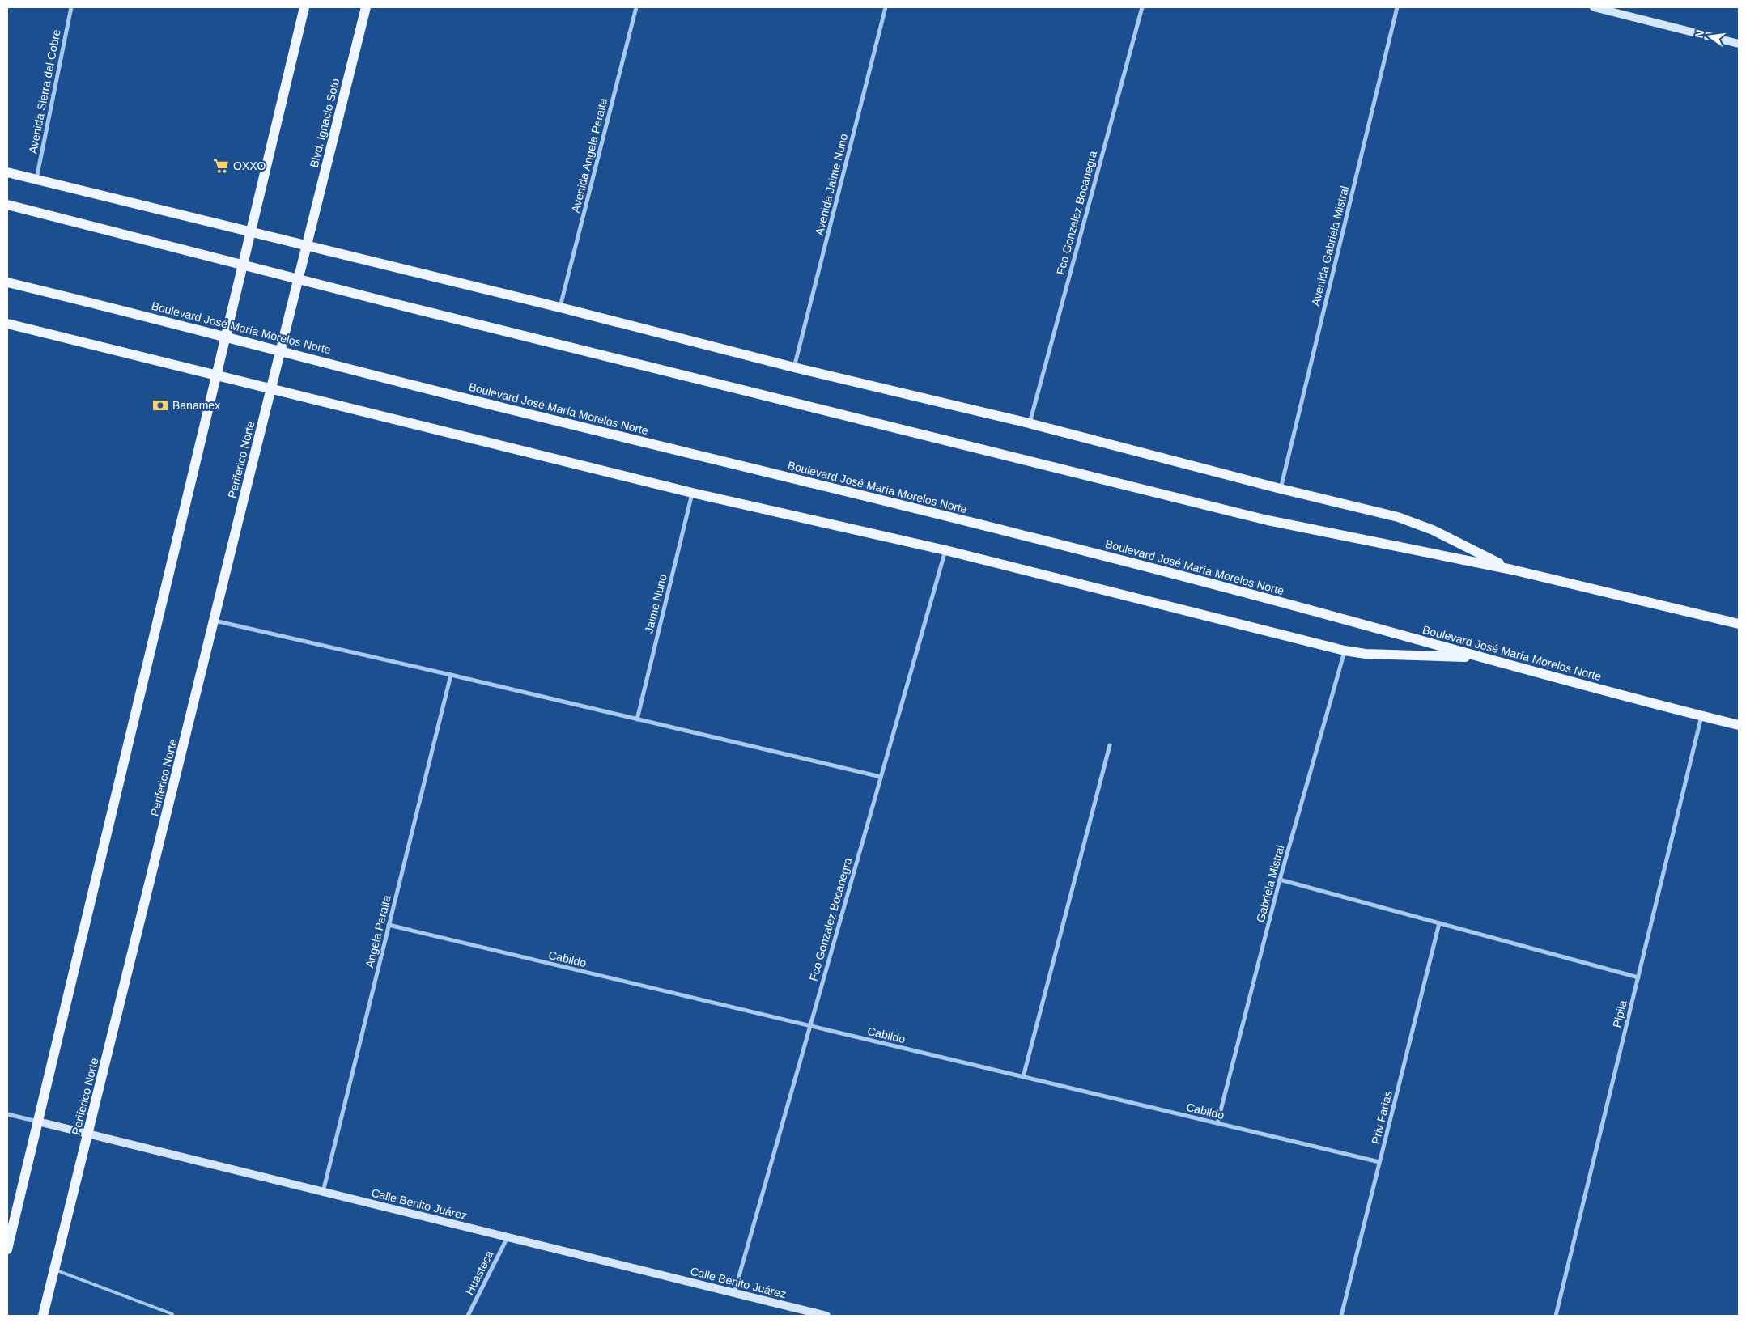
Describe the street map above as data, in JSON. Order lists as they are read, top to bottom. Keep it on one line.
{"streets":{"main road":["Blvd. Ignacio Soto","Boulevard José María Morelos Norte","Periferico Norte"],"street":["Avenida Sierra del Cobre","Avenida Angela Peralta","Avenida Jaime Nuno","Fco Gonzalez Bocanegra","Avenida Gabriela Mistral","Jaime Nuno","Gabriela Mistral","Angela Peralta","Cabildo","Pipila","Priv Farias","Calle Benito Juárez","Huasteca"]},"crossings":[["Blvd. Ignacio Soto","Periferico Norte"],["Fco Gonzalez Bocanegra","Cabildo"],["Fco Gonzalez Bocanegra","Calle Benito Juárez"],["Boulevard José María Morelos Norte","Pipila"],["Periferico Norte","Calle Benito Juárez"],["Gabriela Mistral","Cabildo"],["Angela Peralta","Cabildo"],["Angela Peralta","Calle Benito Juárez"],["Cabildo","Priv Farias"],["Calle Benito Juárez","Huasteca"]],"places":{"supermarket":["OXXO"],"bank":["Banamex"]},"north":"left"}
